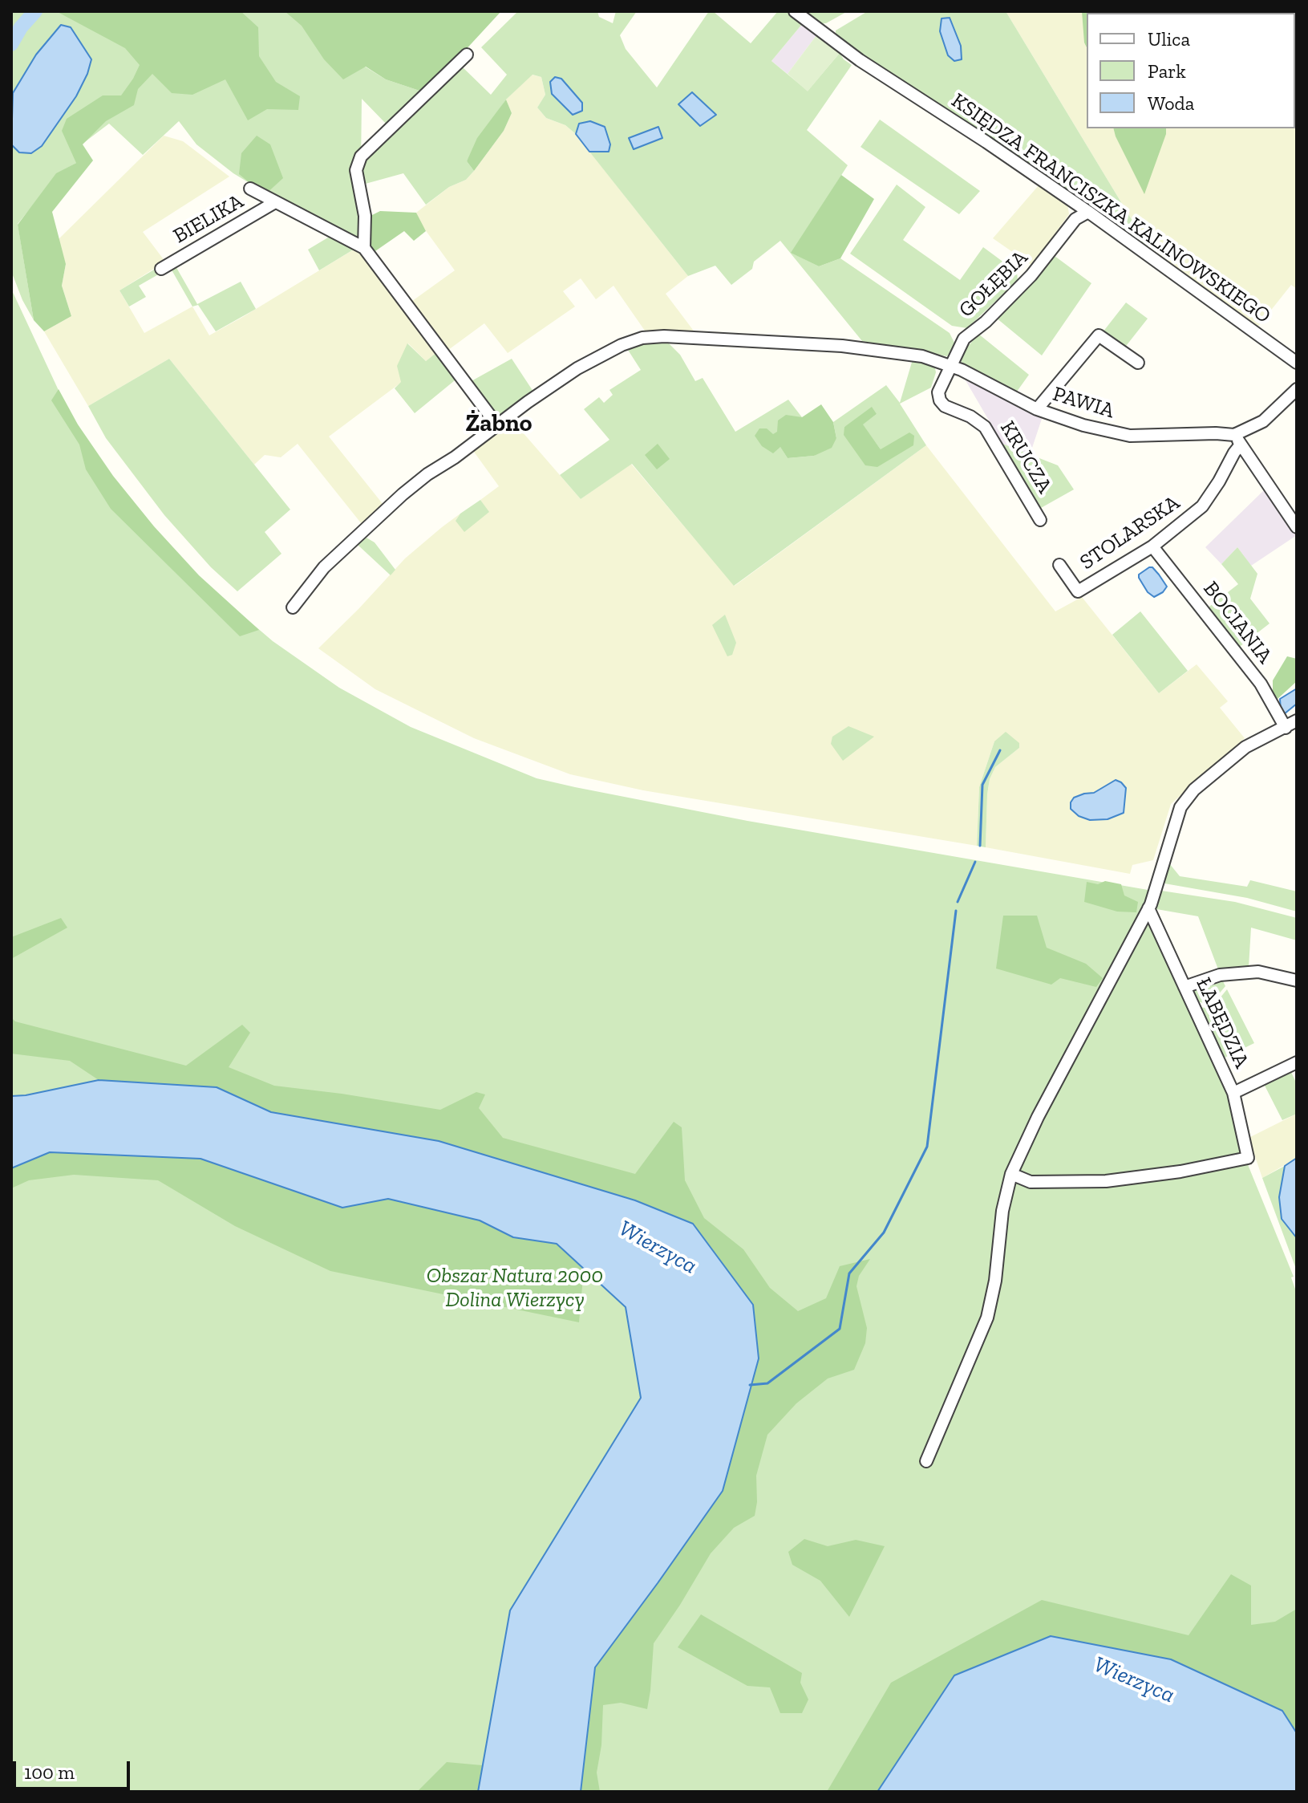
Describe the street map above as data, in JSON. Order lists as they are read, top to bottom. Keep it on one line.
{"streets":{"street":["KSIĘDZA FRANCISZKA KALINOWSKIEGO","BIELIKA","GOŁĘBIA","PAWIA","KRUCZA","STOLARSKA","BOCIANIA","ŁABĘDZIA"]},"crossings":[["KSIĘDZA FRANCISZKA KALINOWSKIEGO","GOŁĘBIA"],["GOŁĘBIA","PAWIA"],["GOŁĘBIA","KRUCZA"],["PAWIA","KRUCZA"],["PAWIA","STOLARSKA"],["STOLARSKA","BOCIANIA"]],"districts":["Żabno"],"water":["Wierzyca"],"parks":["Obszar Natura 2000 Dolina Wierzycy"],"legend":["Ulica","Park","Woda"],"scale_bar":"100 m"}
